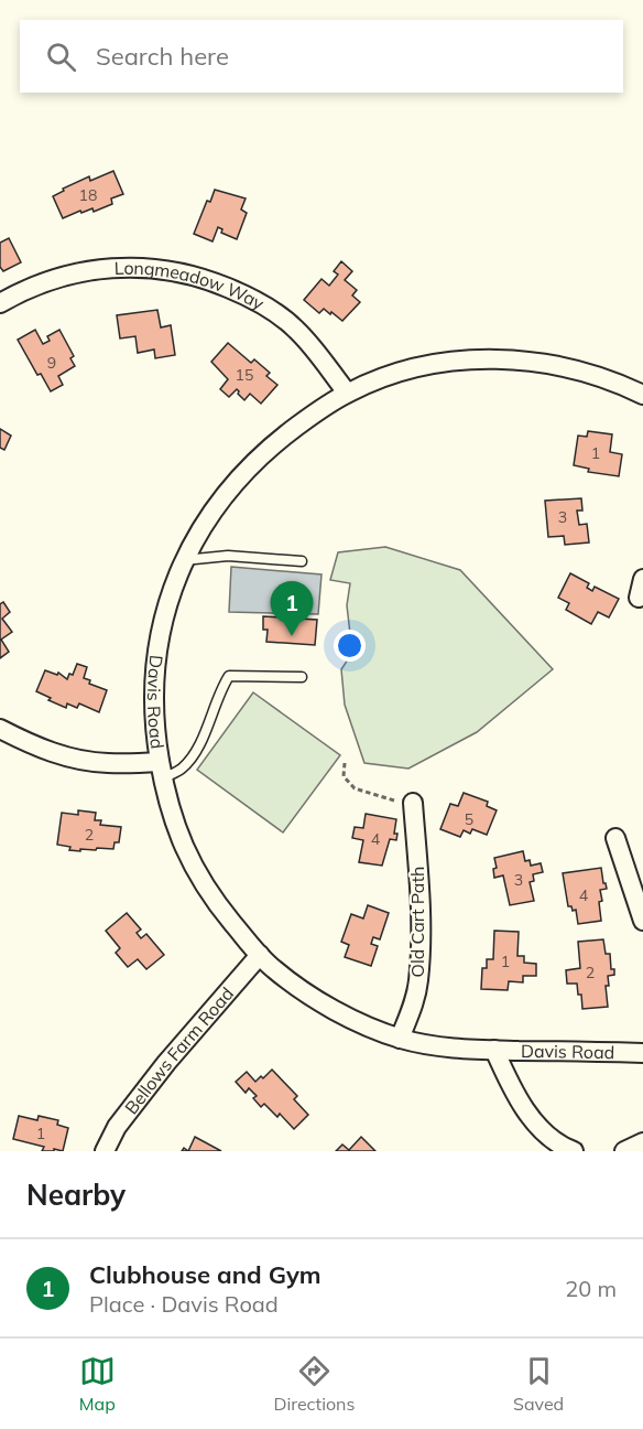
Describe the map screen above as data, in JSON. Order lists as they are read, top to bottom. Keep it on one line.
{"streets":{"street":["Longmeadow Way","Davis Road","Old Cart Path","Bellows Farm Road"]},"crossings":[["Longmeadow Way","Davis Road"],["Davis Road","Old Cart Path"],["Davis Road","Bellows Farm Road"]],"house_numbers":["18","9","15","1","3","5","2","4","3","4","1","2","1"],"page":{"search":"Search here","pins":"1","heading":"Nearby","list":[{"mark":"1","name":"Clubhouse and Gym","note":"Place · Davis Road","value":"20 m"}],"nav":["Map","Directions","Saved"]}}
